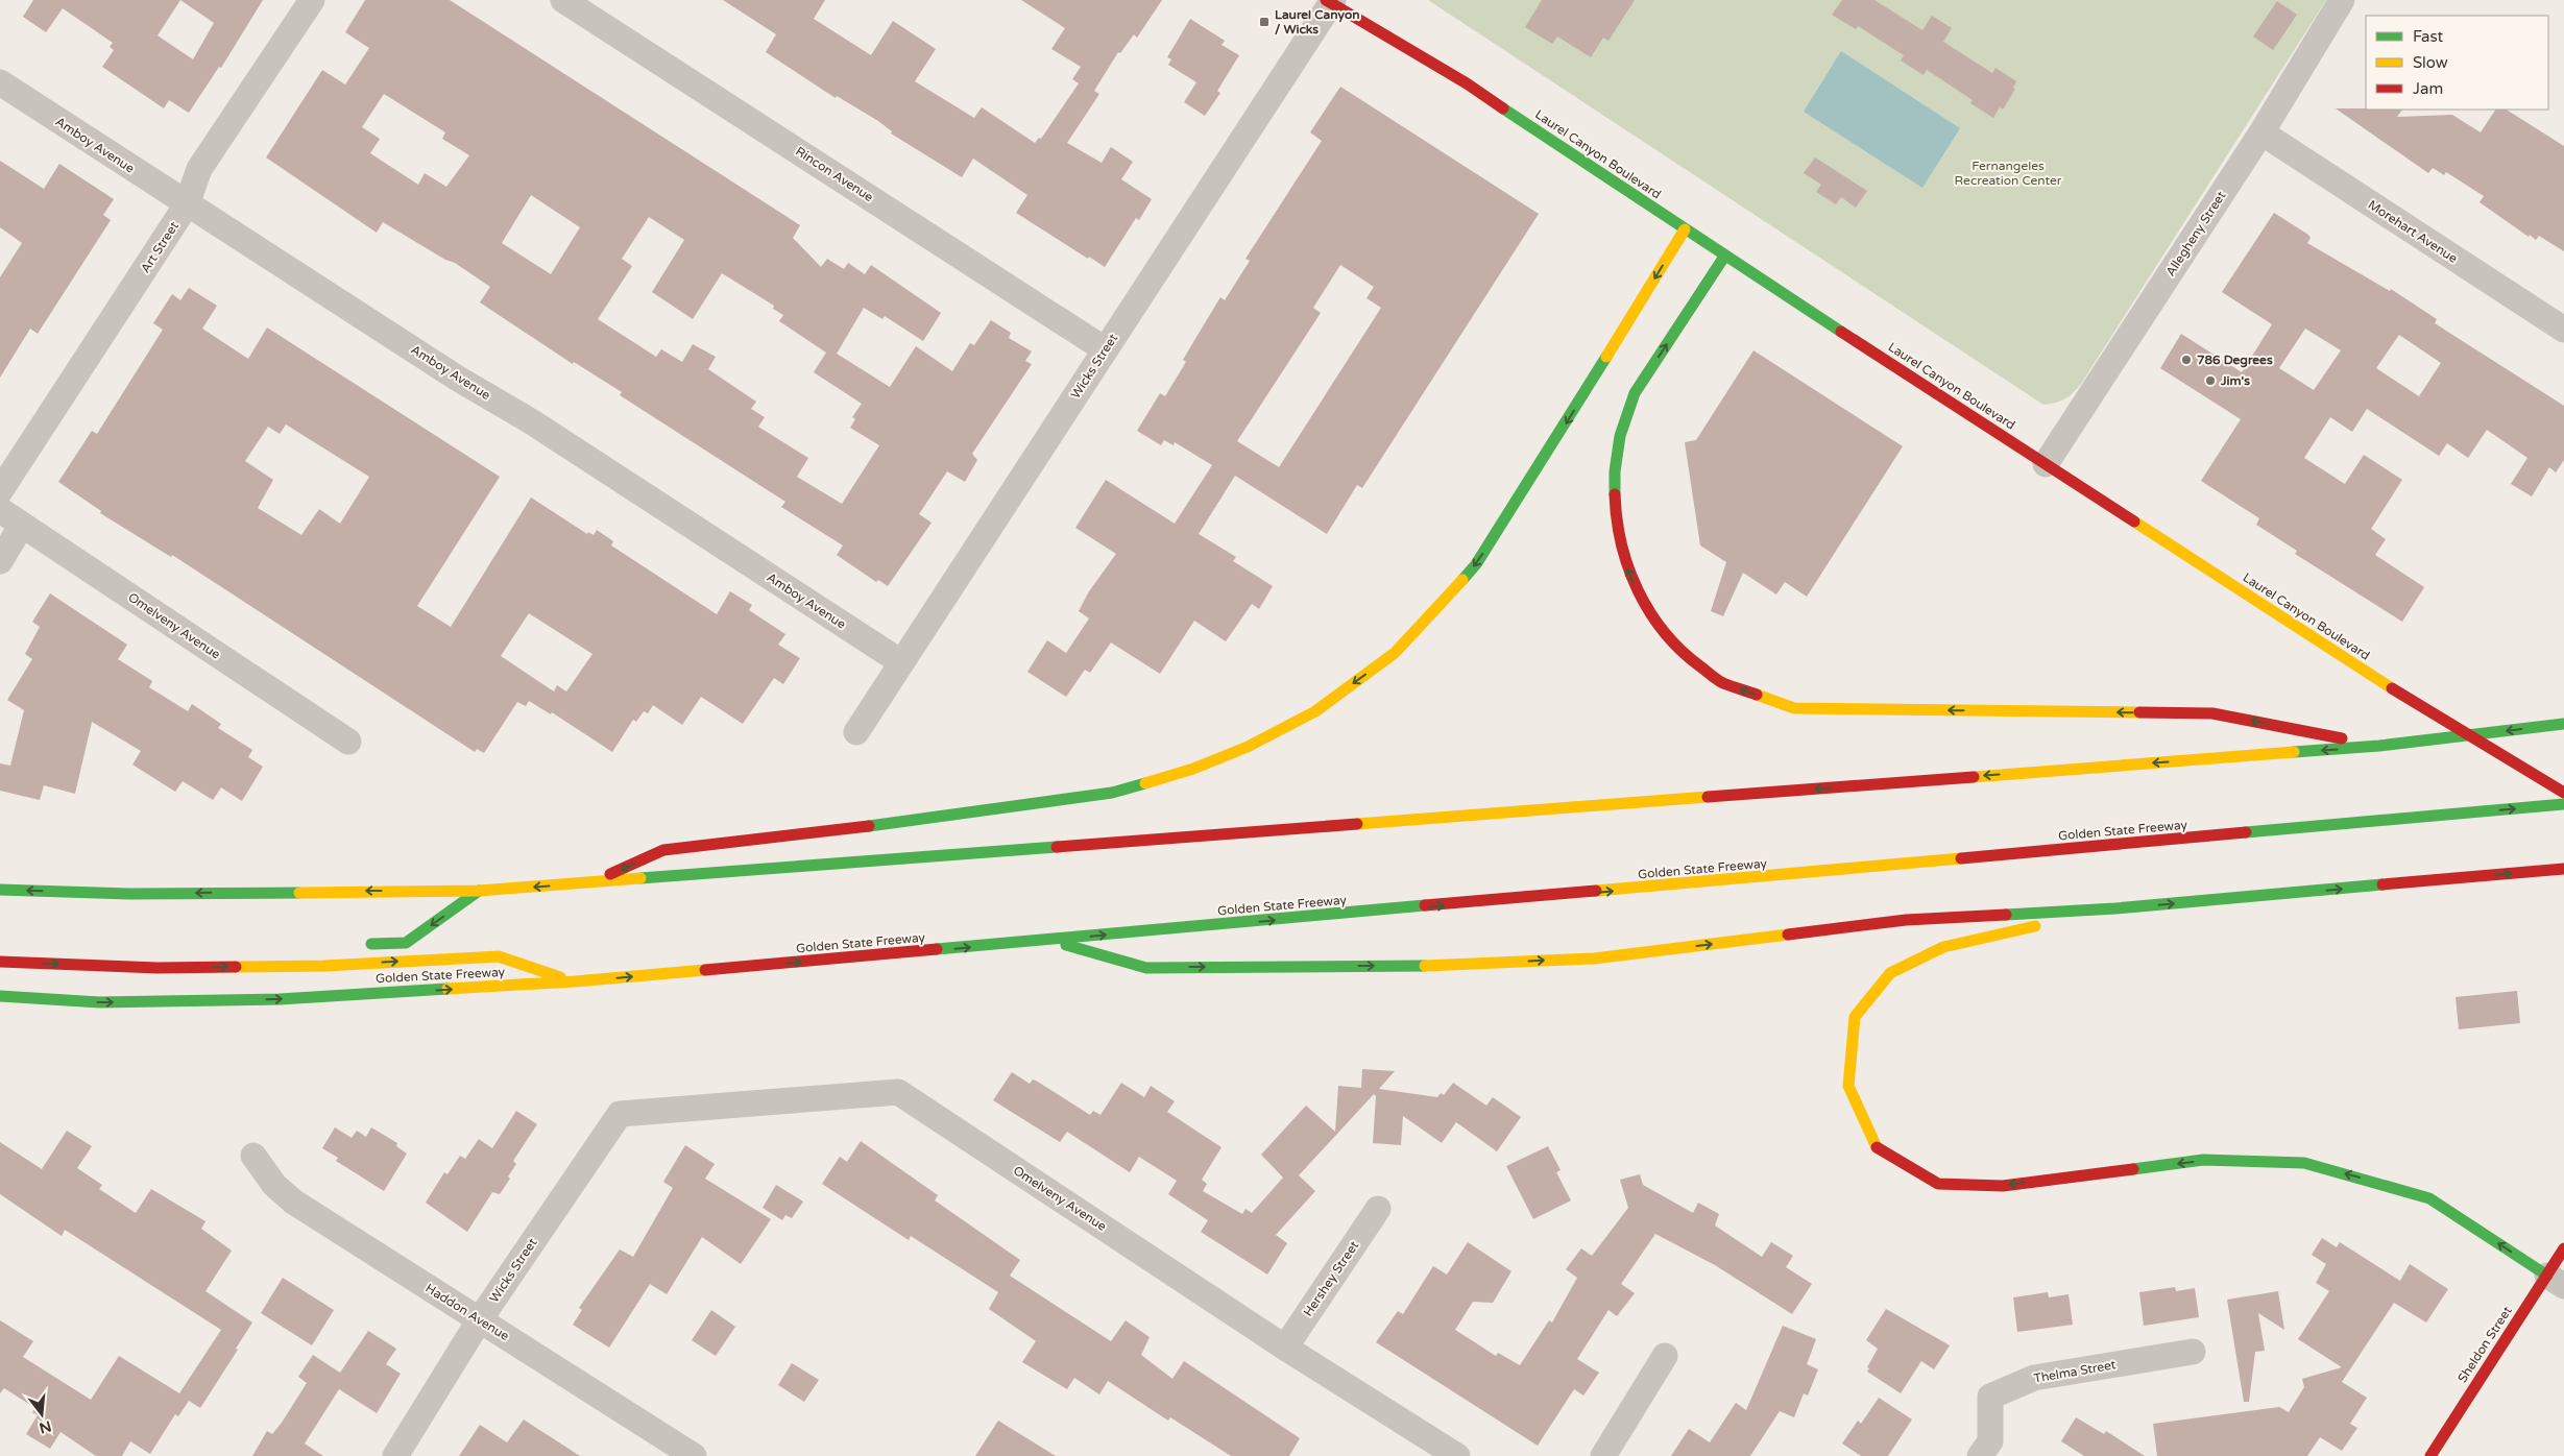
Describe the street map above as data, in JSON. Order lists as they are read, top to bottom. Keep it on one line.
{"streets":{"main road":["Laurel Canyon Boulevard","Golden State Freeway","Sheldon Street"],"street":["Amboy Avenue","Rincon Avenue","Morehart Avenue","Allegheny Street","Art Street","Wicks Street","Omelveny Avenue","Hershey Street","Haddon Avenue","Thelma Street"]},"crossings":[["Amboy Avenue","Art Street"],["Amboy Avenue","Wicks Street"],["Laurel Canyon Boulevard","Allegheny Street"],["Laurel Canyon Boulevard","Wicks Street"],["Rincon Avenue","Wicks Street"],["Morehart Avenue","Allegheny Street"],["Wicks Street","Omelveny Avenue"],["Wicks Street","Haddon Avenue"],["Omelveny Avenue","Hershey Street"]],"parks":["Fernangeles Recreation Center"],"places":{"transit":["Laurel Canyon / Wicks"],"other":["786 Degrees","Jim's"]},"legend":["Fast","Slow","Jam"],"north":"bottom"}
